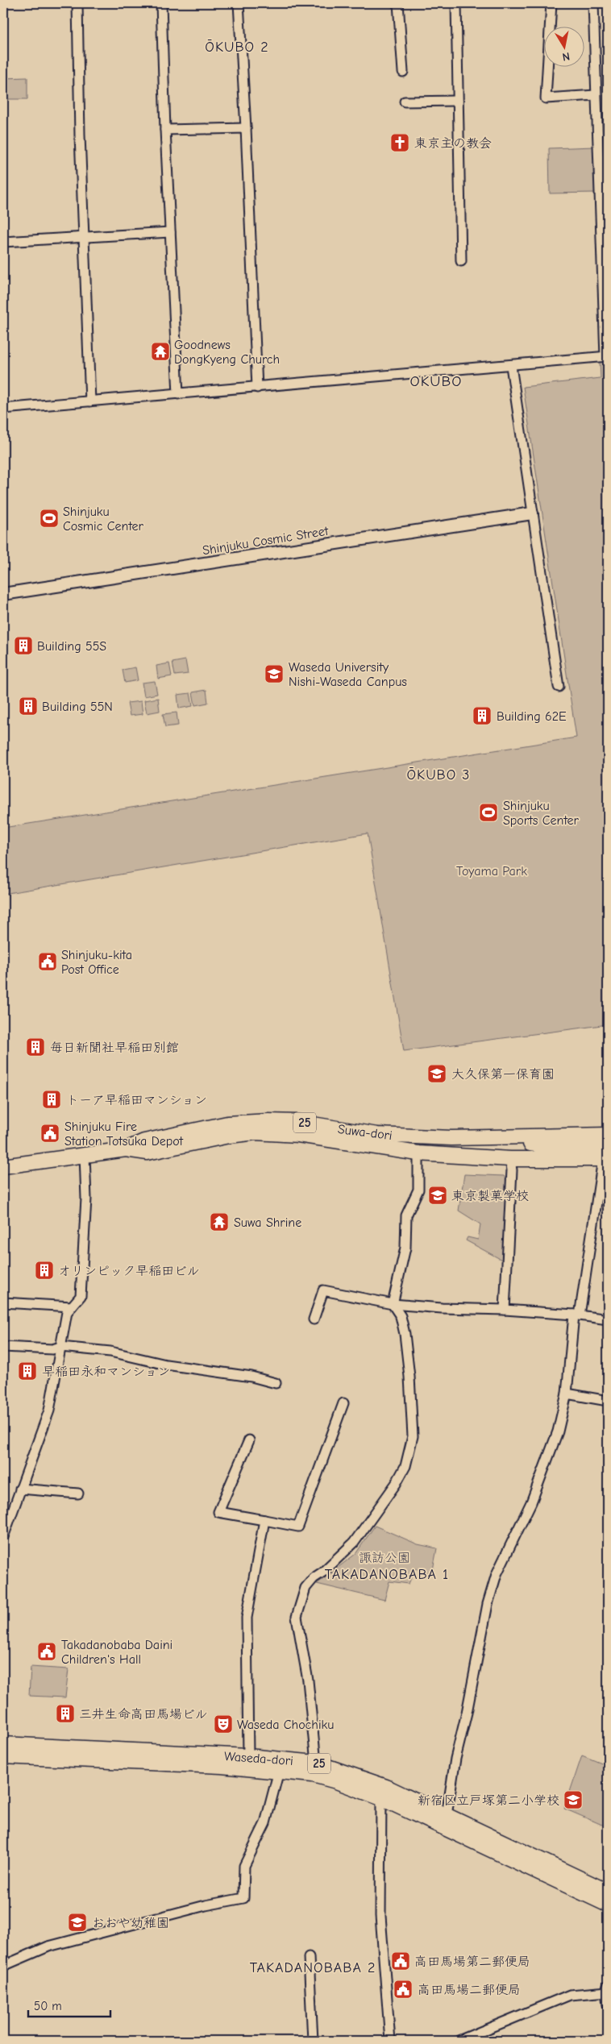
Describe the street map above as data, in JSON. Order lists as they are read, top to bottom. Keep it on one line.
{"streets":{"main road":["25","Suwa-dori","Waseda-dori"],"street":["Shinjuku Cosmic Street"]},"crossings":[["25","Suwa-dori"]],"districts":["ŌKUBO 2","OKUBO","ŌKUBO 3","TAKADANOBABA 1","TAKADANOBABA 2"],"parks":["Toyama Park","諏訪公園"],"places":{"church":["東京主の教会"],"temple":["Goodnews DongKyeng Church","Suwa Shrine"],"sports":["Shinjuku Cosmic Center","Shinjuku Sports Center"],"building":["Building 55S","Building 55N","Building 62E","毎日新聞社早稲田別館","トーア早稲田マンション","オリンピック早稲田ビル","早稲田永和マンション","三井生命高田馬場ビル"],"school or university":["Waseda University Nishi-Waseda Canpus","大久保第一保育園","東京製菓学校","新宿区立戸塚第二小学校","おおや幼稚園"],"public building":["Shinjuku-kita Post Office","Shinjuku Fire Station Totsuka Depot","Takadanobaba Daini Children's Hall","高田馬場第二郵便局","高田馬場二郵便局"],"theatre":["Waseda Chochiku"]},"scale_bar":"50 m","north":"bottom"}
